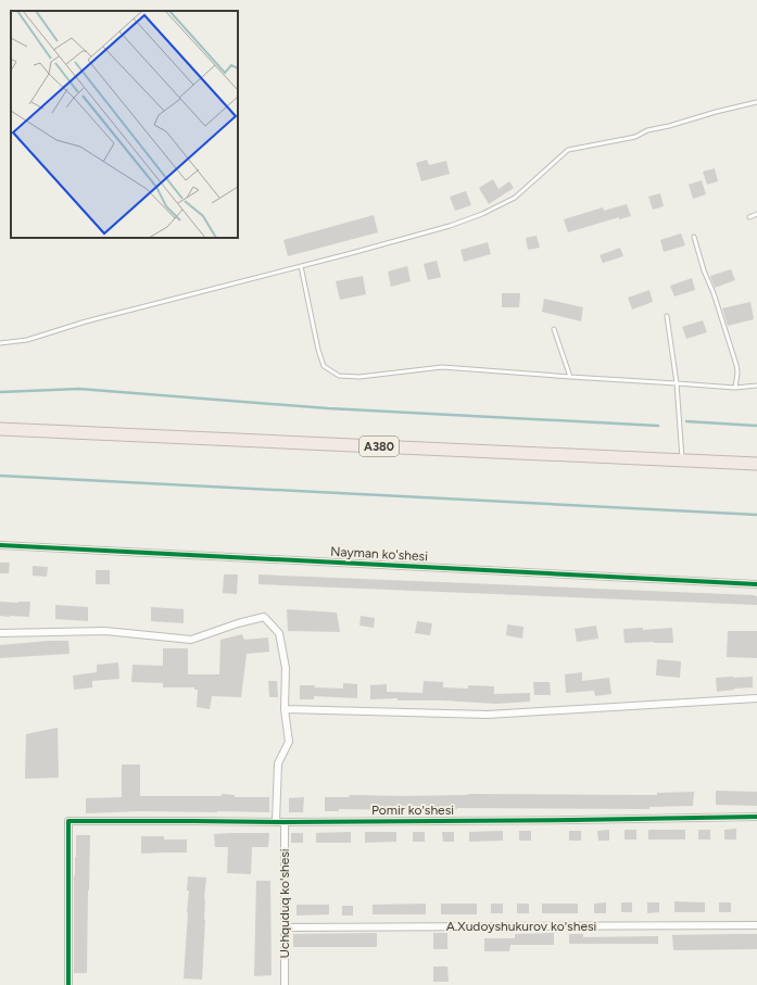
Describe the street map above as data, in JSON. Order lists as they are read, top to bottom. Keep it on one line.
{"streets":{"highway":["A380"],"street":["Nayman ko'shesi","Pomir ko'shesi","Uchquduq ko'shesi","A.Xudoyshukurov ko'shesi"]},"crossings":[["Pomir ko'shesi","Uchquduq ko'shesi"],["Uchquduq ko'shesi","A.Xudoyshukurov ko'shesi"]]}
